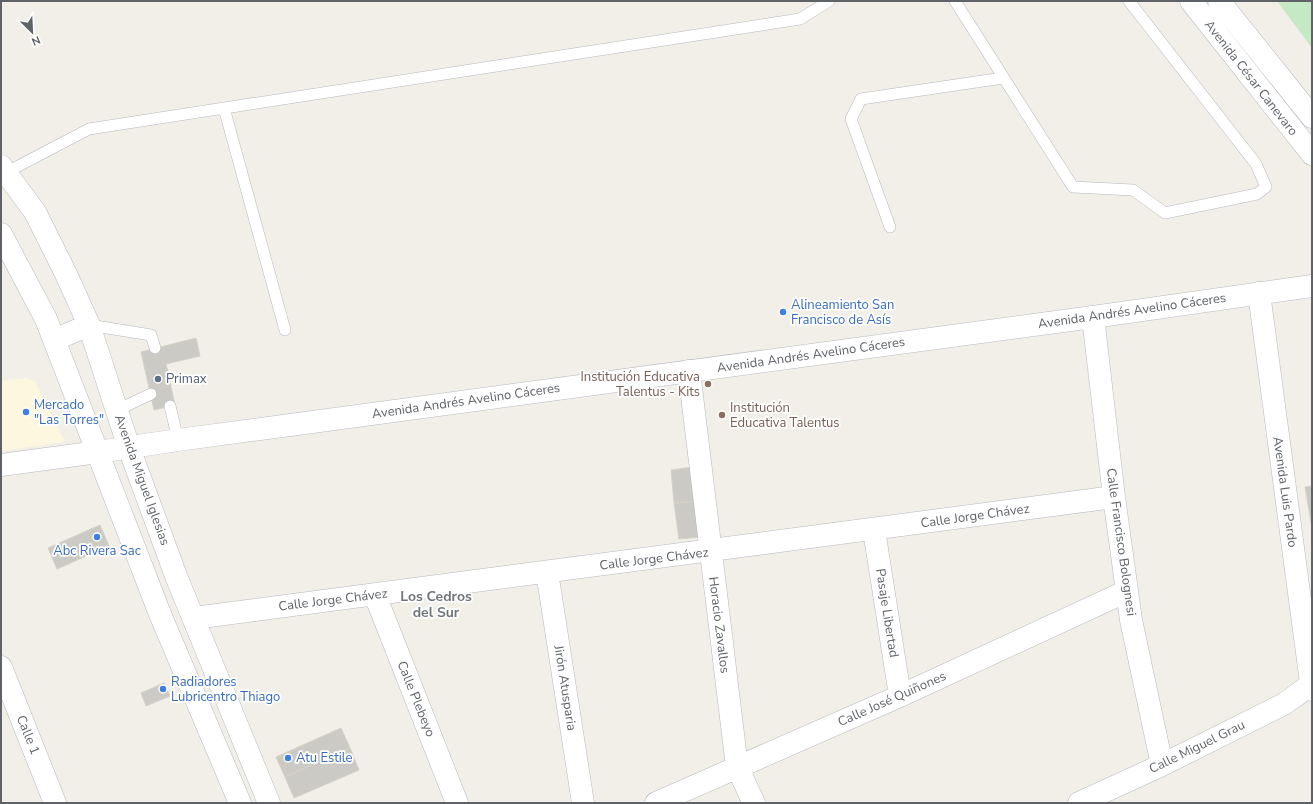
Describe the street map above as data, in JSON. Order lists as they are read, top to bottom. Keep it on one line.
{"streets":{"street":["Avenida César Canevaro","Avenida Andrés Avelino Cáceres","Avenida Miguel Iglesias","Avenida Luis Pardo","Calle Jorge Chávez","Calle Francisco Bolognesi","Pasaje Libertad","Horacio Zavallos","Jirón Atusparia","Calle Plebeyo","Calle José Quiñones","Calle 1","Calle Miguel Grau"]},"crossings":[["Avenida Andrés Avelino Cáceres","Avenida Miguel Iglesias"],["Avenida Andrés Avelino Cáceres","Avenida Luis Pardo"],["Avenida Andrés Avelino Cáceres","Calle Francisco Bolognesi"],["Avenida Andrés Avelino Cáceres","Horacio Zavallos"],["Avenida Miguel Iglesias","Calle Jorge Chávez"],["Avenida Luis Pardo","Calle Miguel Grau"],["Calle Jorge Chávez","Calle Francisco Bolognesi"],["Calle Jorge Chávez","Pasaje Libertad"],["Calle Jorge Chávez","Horacio Zavallos"],["Calle Jorge Chávez","Jirón Atusparia"],["Calle Jorge Chávez","Calle Plebeyo"],["Calle Francisco Bolognesi","Calle José Quiñones"],["Calle Francisco Bolognesi","Calle Miguel Grau"],["Pasaje Libertad","Calle José Quiñones"],["Horacio Zavallos","Calle José Quiñones"]],"districts":["Los Cedros del Sur"],"places":["Alineamiento San Francisco de Asís","Primax","Institución Educativa Talentus - Kits","Mercado \"Las Torres\"","Institución Educativa Talentus","Abc Rivera Sac","Radiadores Lubricentro Thiago","Atu Estile"],"north":"bottom right"}
